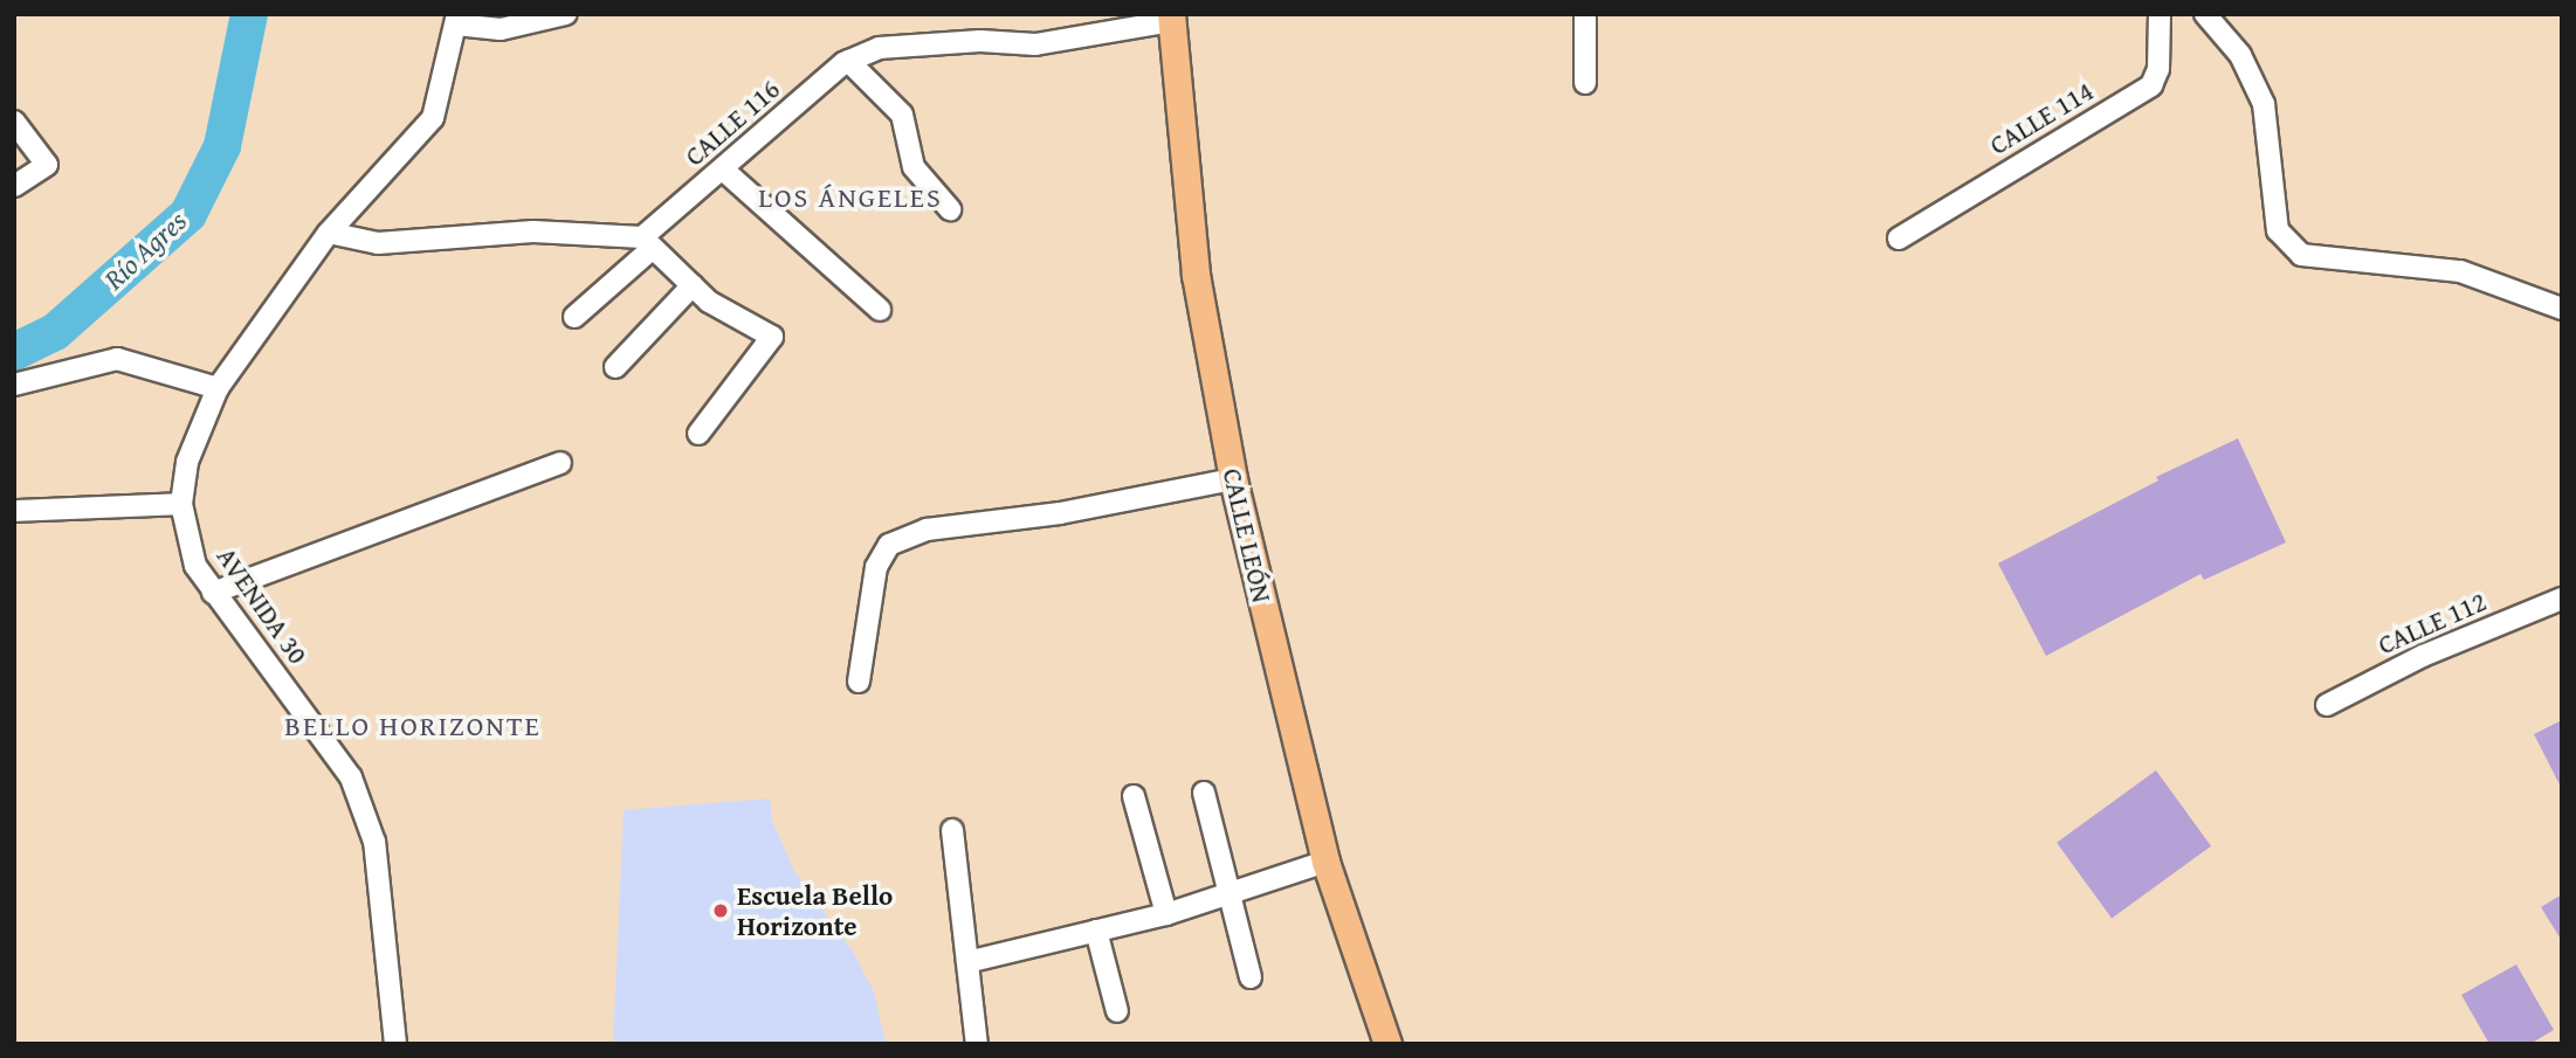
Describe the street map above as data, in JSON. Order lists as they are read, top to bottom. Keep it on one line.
{"streets":{"main road":["CALLE LEÓN"],"street":["CALLE 114","CALLE 116","AVENIDA 30","CALLE 112"]},"crossings":[["CALLE 116","CALLE LEÓN"]],"districts":["LOS ÁNGELES","BELLO HORIZONTE"],"water":["Río Agres"],"places":["Escuela Bello Horizonte"]}
